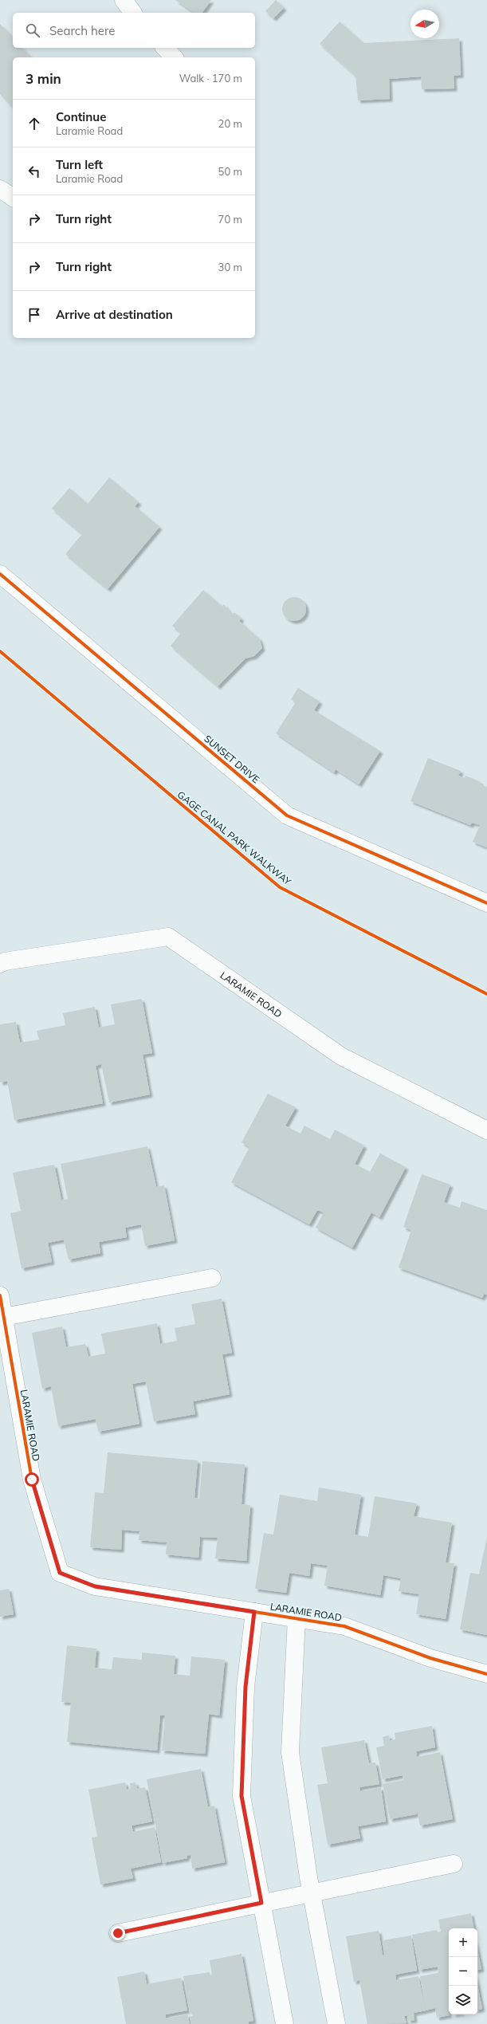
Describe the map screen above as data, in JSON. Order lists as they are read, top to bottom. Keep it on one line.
{"streets":{"street":["SUNSET DRIVE","LARAMIE ROAD"],"cycle path":["GAGE CANAL PARK WALKWAY"]},"north":"left","page":{"search":"Search here","heading":["3 min","Walk · 170 m"],"list":[["Continue","Laramie Road","20 m"],["Turn left","Laramie Road","50 m"],["Turn right","70 m"],["Turn right","30 m"],"Arrive at destination"],"map_buttons":["+","−"]}}
